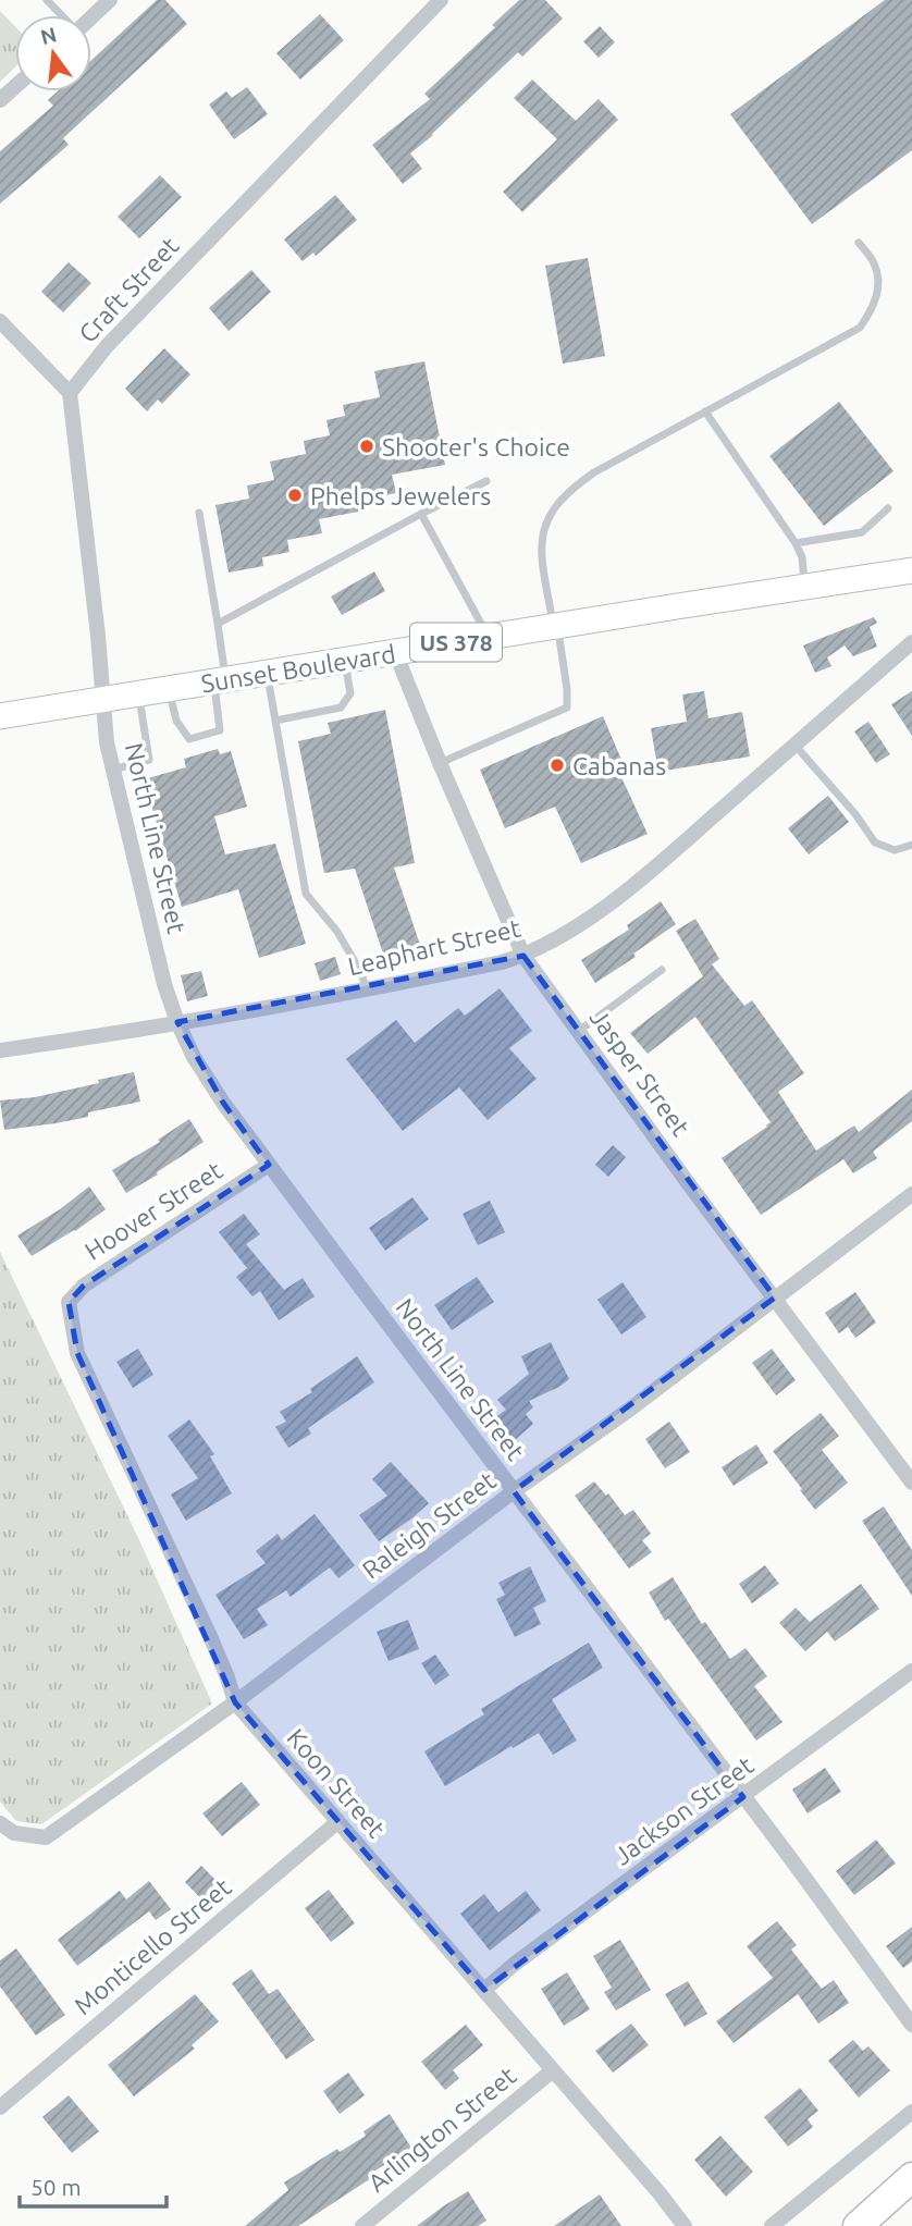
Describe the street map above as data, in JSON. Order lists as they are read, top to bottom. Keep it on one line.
{"streets":{"main road":["US 378","Sunset Boulevard"],"street":["Craft Street","North Line Street","Leaphart Street","Jasper Street","Hoover Street","Raleigh Street","Koon Street","Jackson Street","Monticello Street","Arlington Street"]},"crossings":[["Sunset Boulevard","North Line Street"],["Sunset Boulevard","Jasper Street"],["North Line Street","Leaphart Street"],["North Line Street","Hoover Street"],["North Line Street","Raleigh Street"],["North Line Street","Jackson Street"],["Leaphart Street","Jasper Street"],["Jasper Street","Raleigh Street"],["Hoover Street","Koon Street"],["Raleigh Street","Koon Street"],["Koon Street","Jackson Street"],["Koon Street","Monticello Street"],["Koon Street","Arlington Street"]],"places":["Shooter's Choice","Phelps Jewelers","Cabanas"],"scale_bar":"50 m","north":"top"}
